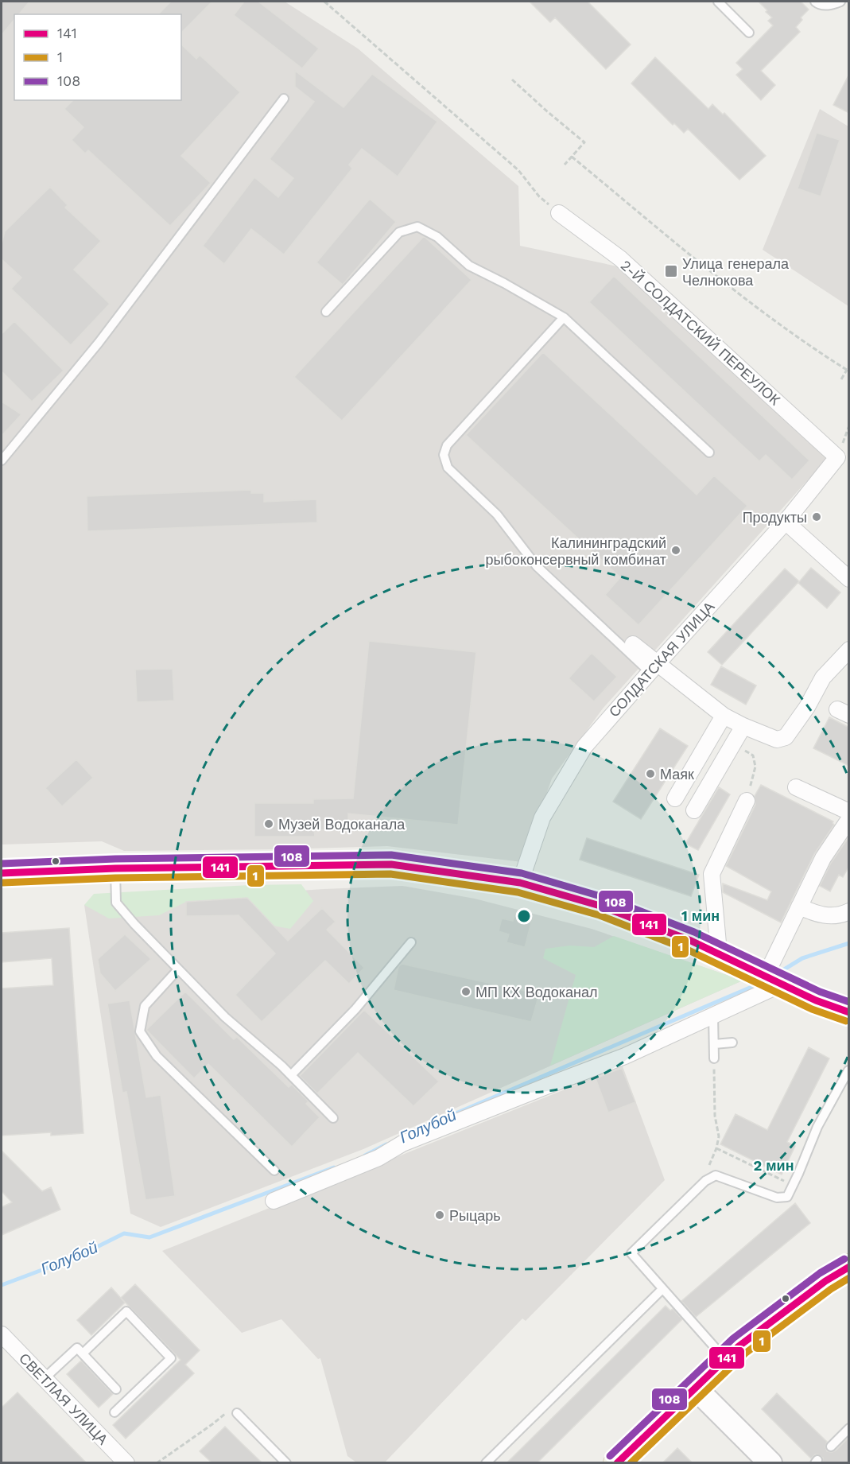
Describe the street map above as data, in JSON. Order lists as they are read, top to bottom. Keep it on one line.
{"streets":{"street":["2-Й СОЛДАТСКИЙ ПЕРЕУЛОК","СОЛДАТСКАЯ УЛИЦА","СВЕТЛАЯ УЛИЦА"]},"crossings":[["2-Й СОЛДАТСКИЙ ПЕРЕУЛОК","СОЛДАТСКАЯ УЛИЦА"]],"water":["Голубой"],"places":{"transit":["Улица генерала Челнокова"],"other":["Продукты","Калининградский рыбоконсервный комбинат","Маяк","Музей Водоканала","МП КХ Водоканал","Рыцарь"]},"lines":["transit line 108","transit line 141","transit line 1"],"legend":["141","1","108"],"rings":["1 мин","2 мин"]}
